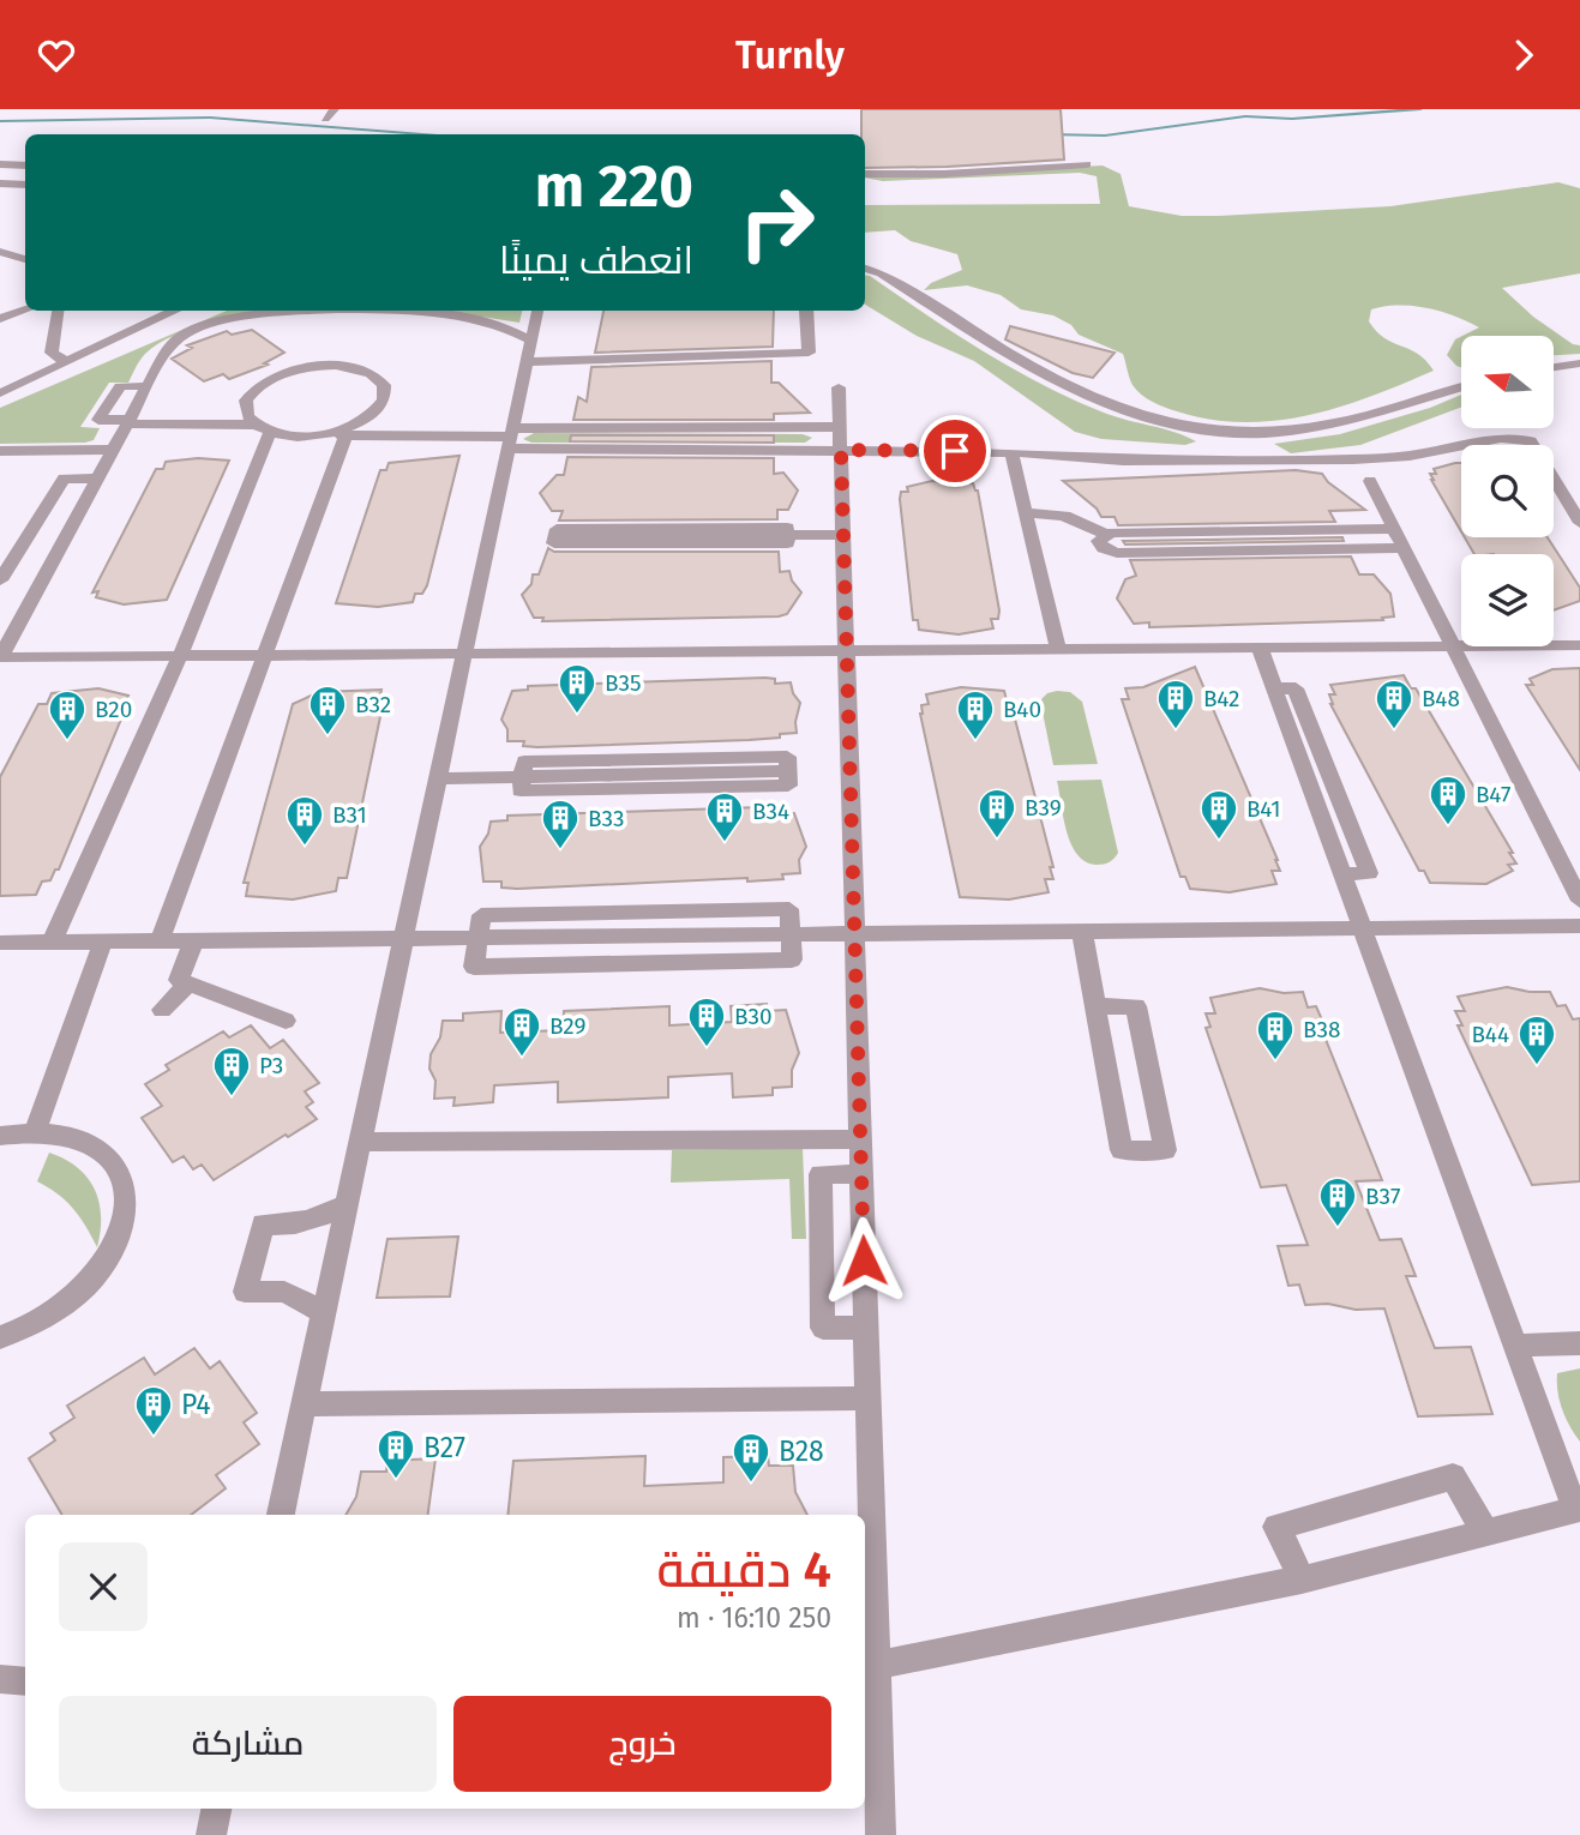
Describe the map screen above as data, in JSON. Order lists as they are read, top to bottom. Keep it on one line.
{"places":{"building":["B35","B42","B48","B32","B20","B40","B47","B39","B41","B34","B31","B33","B30","B29","B38","B44","P3","B37","P4","B27","B28"]},"north":"left","page":{"header":"Turnly","turn":["220 m","انعطف يمينًا"],"heading":["4 دقيقة","250 m · 16:10"],"buttons":["خروج","مشاركة"]}}
